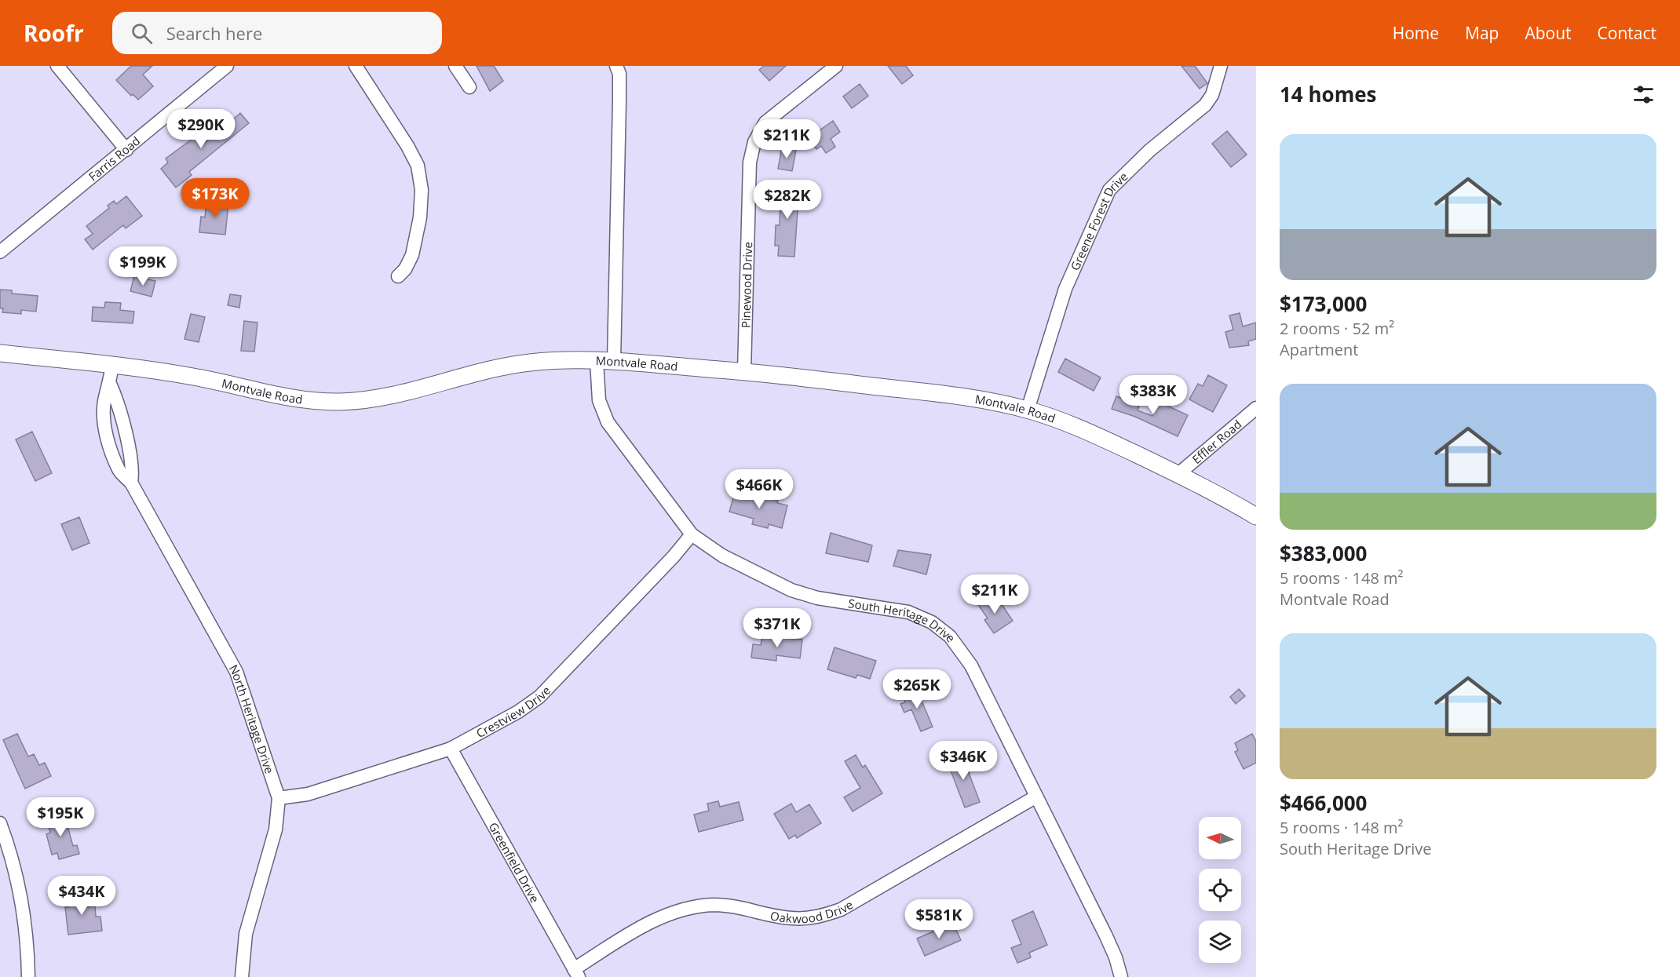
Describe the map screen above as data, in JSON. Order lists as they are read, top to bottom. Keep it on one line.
{"streets":{"main road":["Montvale Road"],"street":["Farris Road","Greene Forest Drive","Pinewood Drive","Effler Road","South Heritage Drive","Crestview Drive","North Heritage Drive","Greenfield Drive","Oakwood Drive"]},"crossings":[["Greene Forest Drive","Montvale Road"],["Pinewood Drive","Montvale Road"],["Montvale Road","Effler Road"],["Montvale Road","South Heritage Drive"],["Montvale Road","North Heritage Drive"],["South Heritage Drive","Crestview Drive"],["South Heritage Drive","Oakwood Drive"],["Crestview Drive","North Heritage Drive"],["Crestview Drive","Greenfield Drive"],["Greenfield Drive","Oakwood Drive"]],"north":"left","page":{"header":"Roofr","search":"Search here","nav":["Home","Map","About","Contact"],"heading":"14 homes","price":["$290K","$211K","$173K","$282K","$199K","$383K","$466K","$211K","$371K","$265K","$346K","$195K","$434K","$581K"],"list":[{"name":"$173,000","note":"2 rooms · 52 m² · Apartment"},{"name":"$383,000","note":"5 rooms · 148 m² · Montvale Road"},{"name":"$466,000","note":"5 rooms · 148 m² · South Heritage Drive"}]}}
